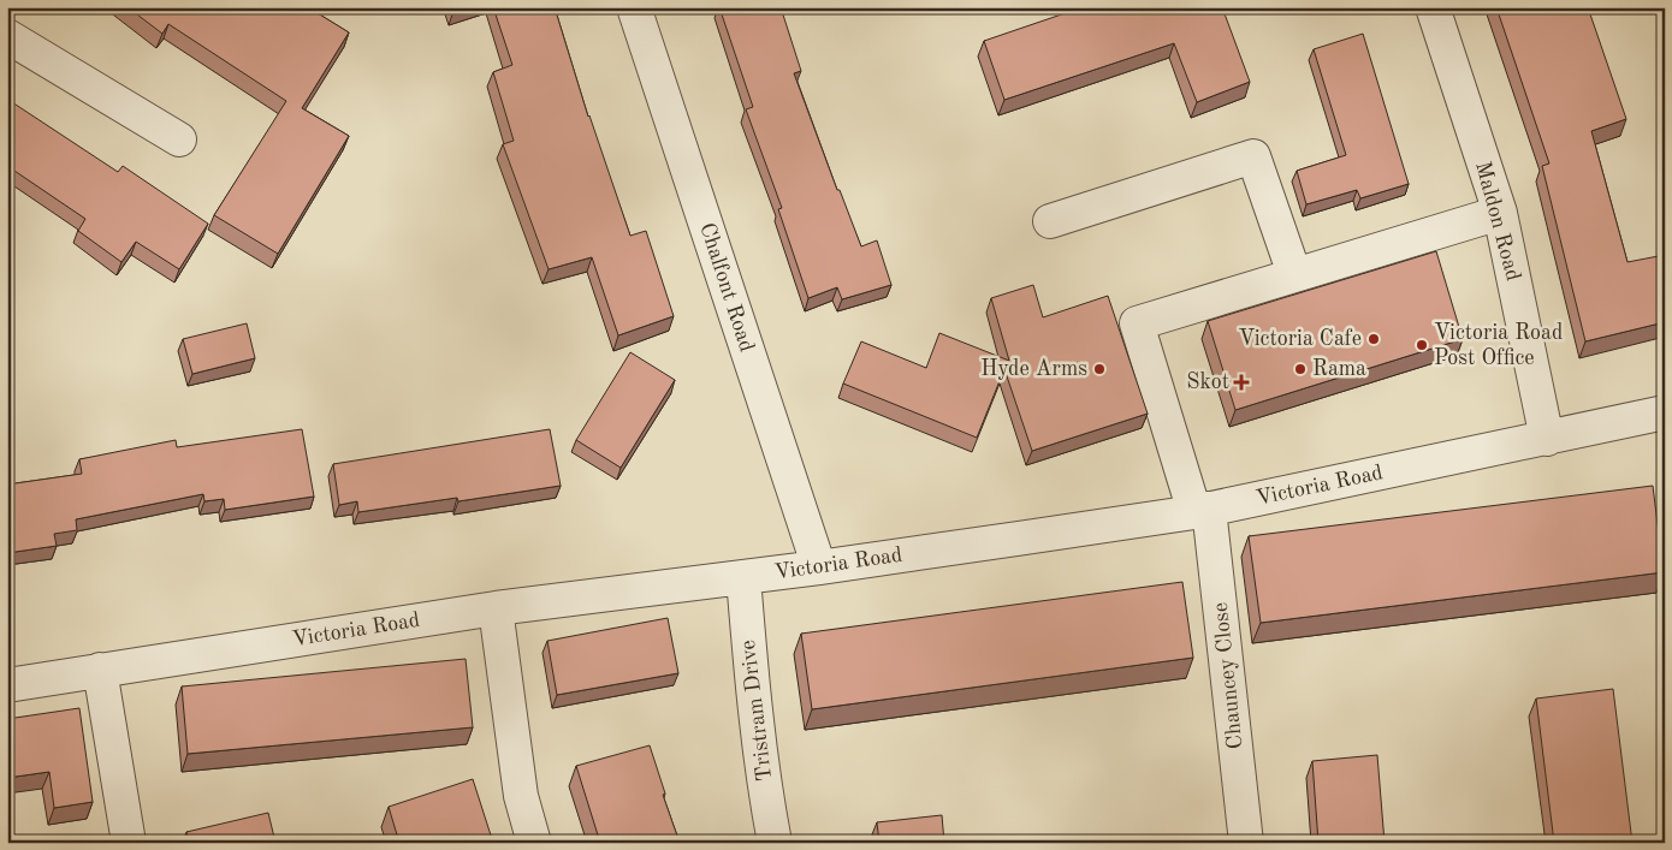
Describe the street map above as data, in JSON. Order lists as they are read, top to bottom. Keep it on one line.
{"streets":{"street":["Maldon Road","Chalfont Road","Victoria Road","Chauncey Close","Tristram Drive"]},"crossings":[["Maldon Road","Victoria Road"],["Chalfont Road","Victoria Road"],["Victoria Road","Chauncey Close"],["Victoria Road","Tristram Drive"]],"places":{"other":["Victoria Cafe","Victoria Road Post Office","Hyde Arms","Rama"],"health":["Skot"]}}
